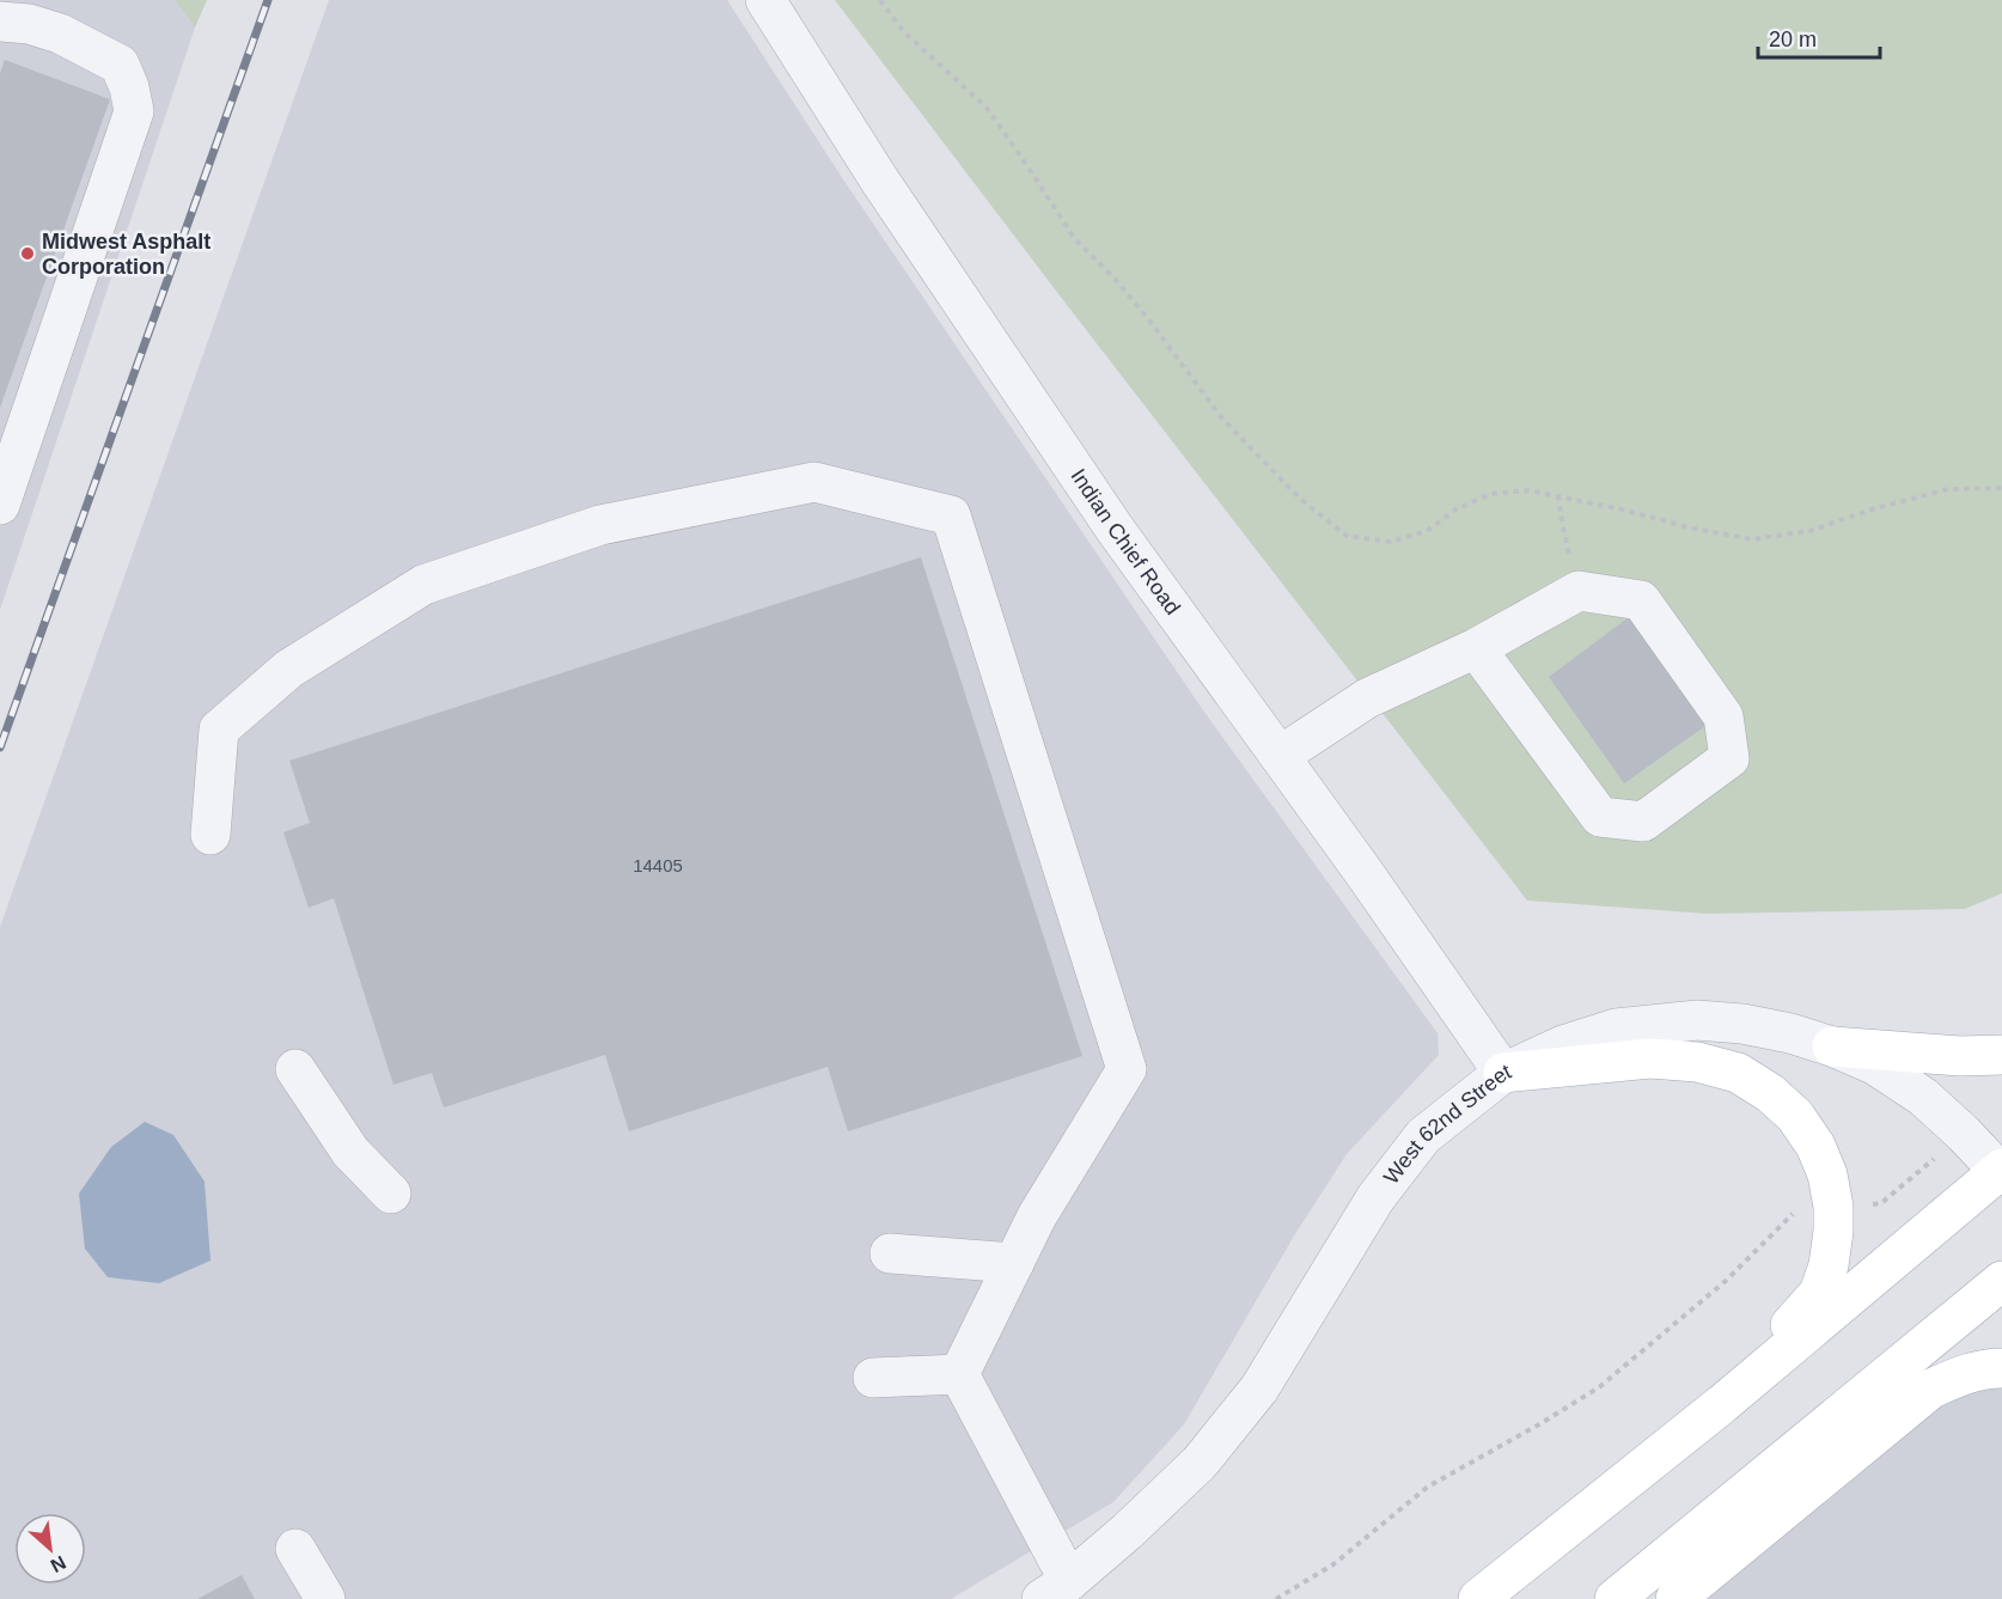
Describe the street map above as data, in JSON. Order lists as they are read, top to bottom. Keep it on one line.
{"streets":{"street":["Indian Chief Road","West 62nd Street"]},"crossings":[["Indian Chief Road","West 62nd Street"]],"places":["Midwest Asphalt Corporation"],"house_numbers":["14405"],"scale_bar":"20 m","north":"bottom right"}
